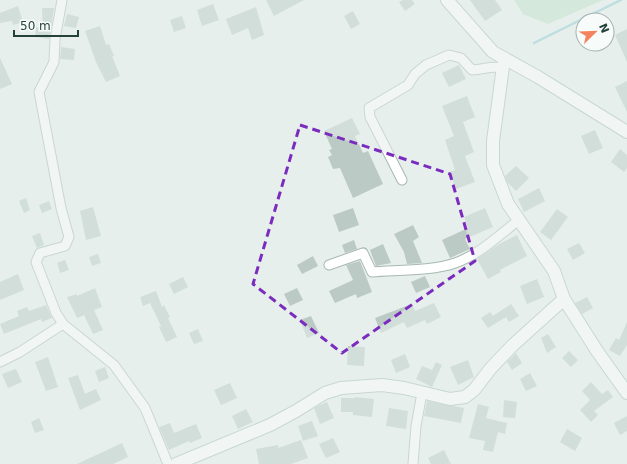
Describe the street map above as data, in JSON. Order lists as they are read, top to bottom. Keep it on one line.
{"scale_bar":"50 m","north":"top right"}
